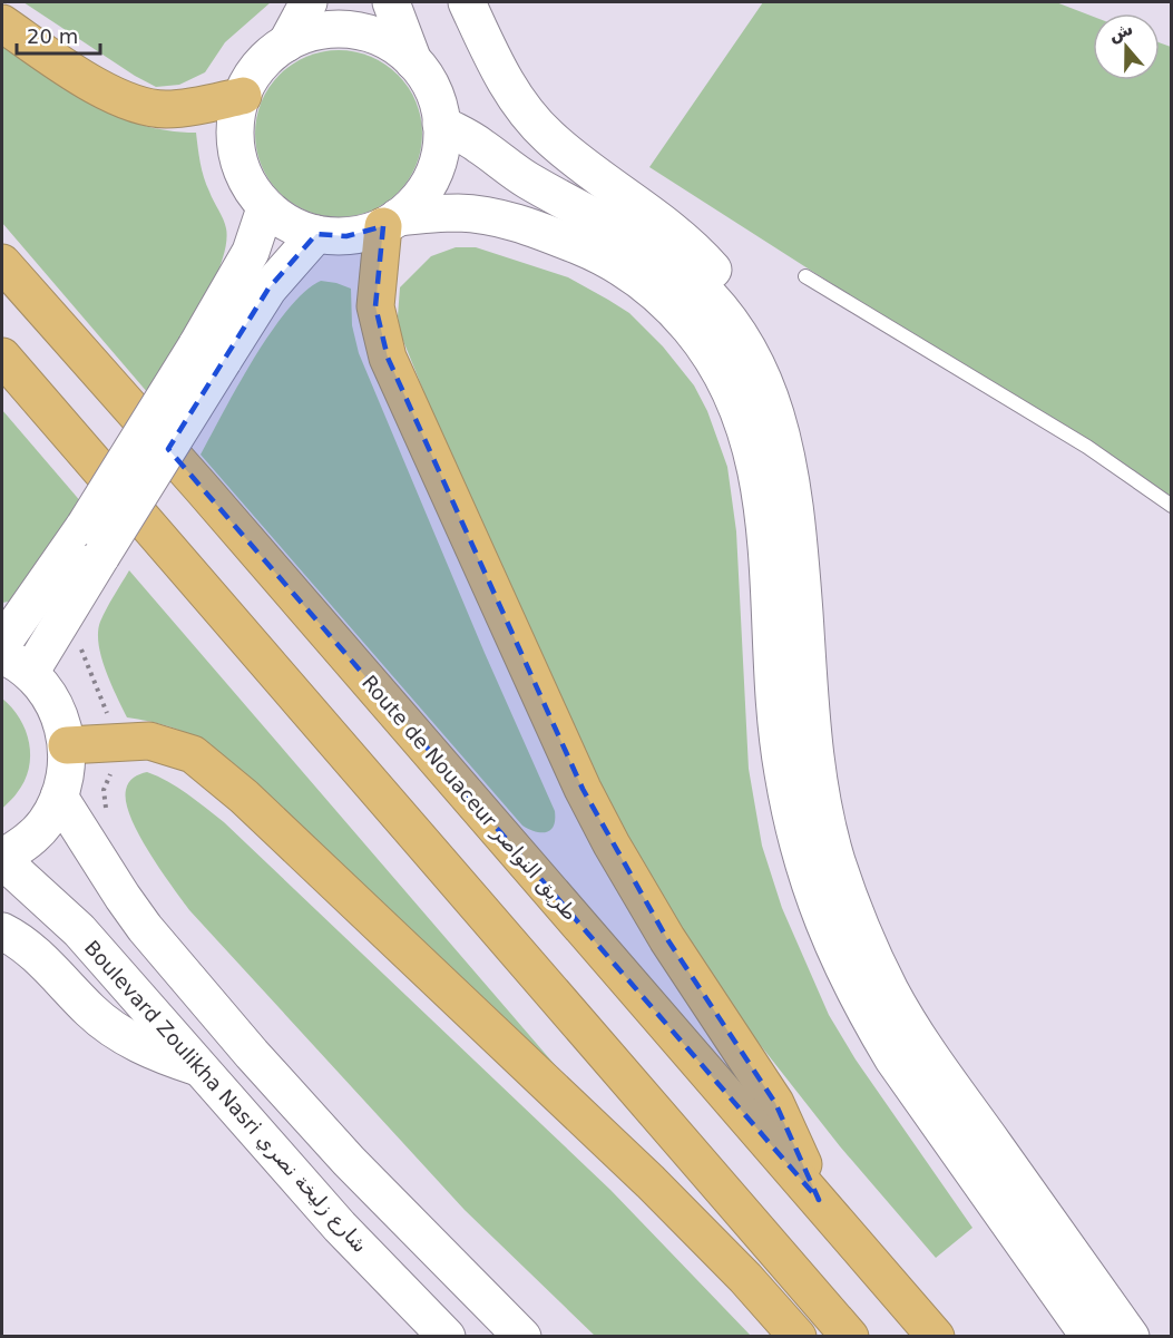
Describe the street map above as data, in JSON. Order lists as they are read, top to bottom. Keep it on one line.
{"streets":{"highway":["Route de Nouaceur طريق النواصر"],"main road":["Boulevard Zoulikha Nasri شارع زليخة نصري"]},"scale_bar":"20 m","north":"top"}
